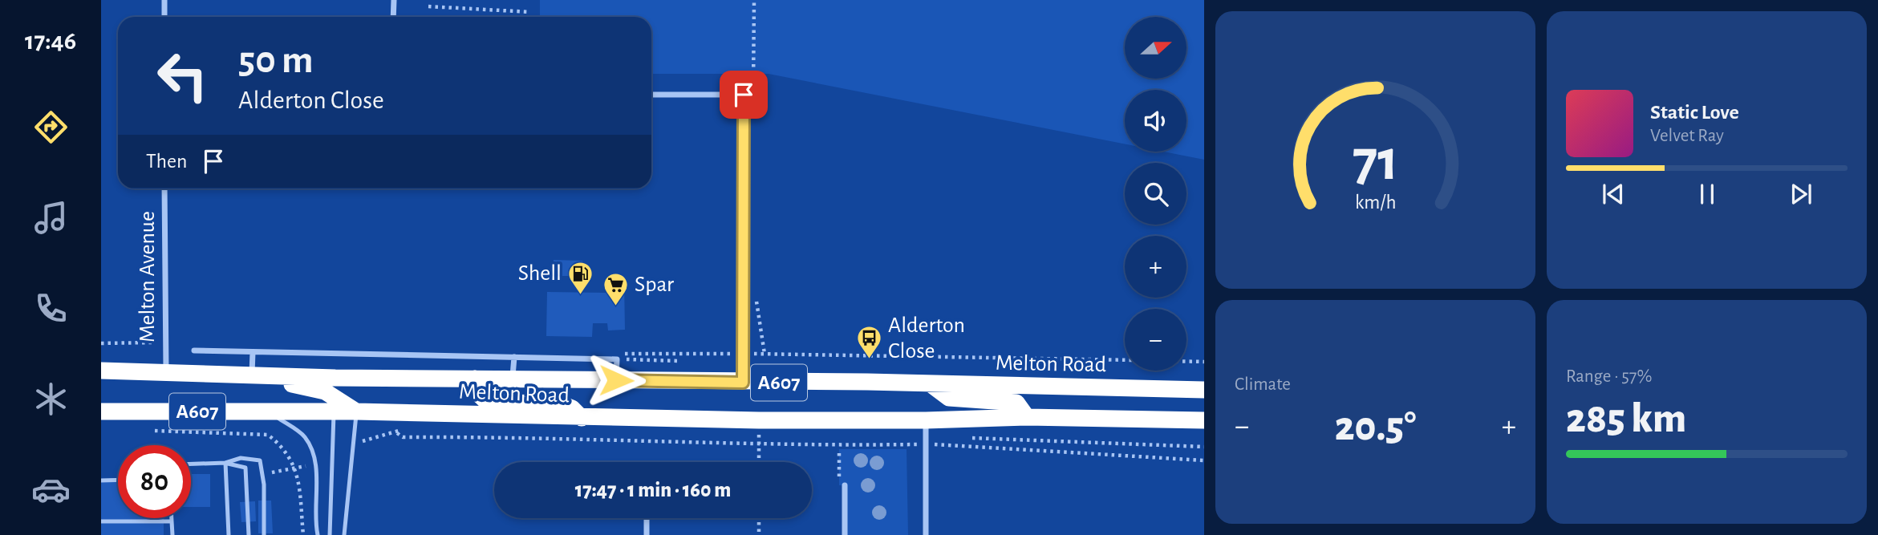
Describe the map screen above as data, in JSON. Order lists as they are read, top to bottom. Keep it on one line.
{"streets":{"highway":["Melton Road","A607"],"street":["Melton Avenue"]},"crossings":[["Melton Avenue","Melton Road"]],"places":{"fuel station":["Shell"],"supermarket":["Spar"],"bus stop":["Alderton Close"]},"north":"right","page":{"tabs":"17:46","map_buttons":["+","−"],"turn":["50 m","Alderton Close"],"song":["Static Love","Velvet Ray"],"then":"Then","tile":["Climate",["Range · 57%","285 km"]],"heat":["−","20.5°","+"],"limit":"80","trip":"17:47 · 1 min · 160 m","gauge":["71","km/h"]}}
